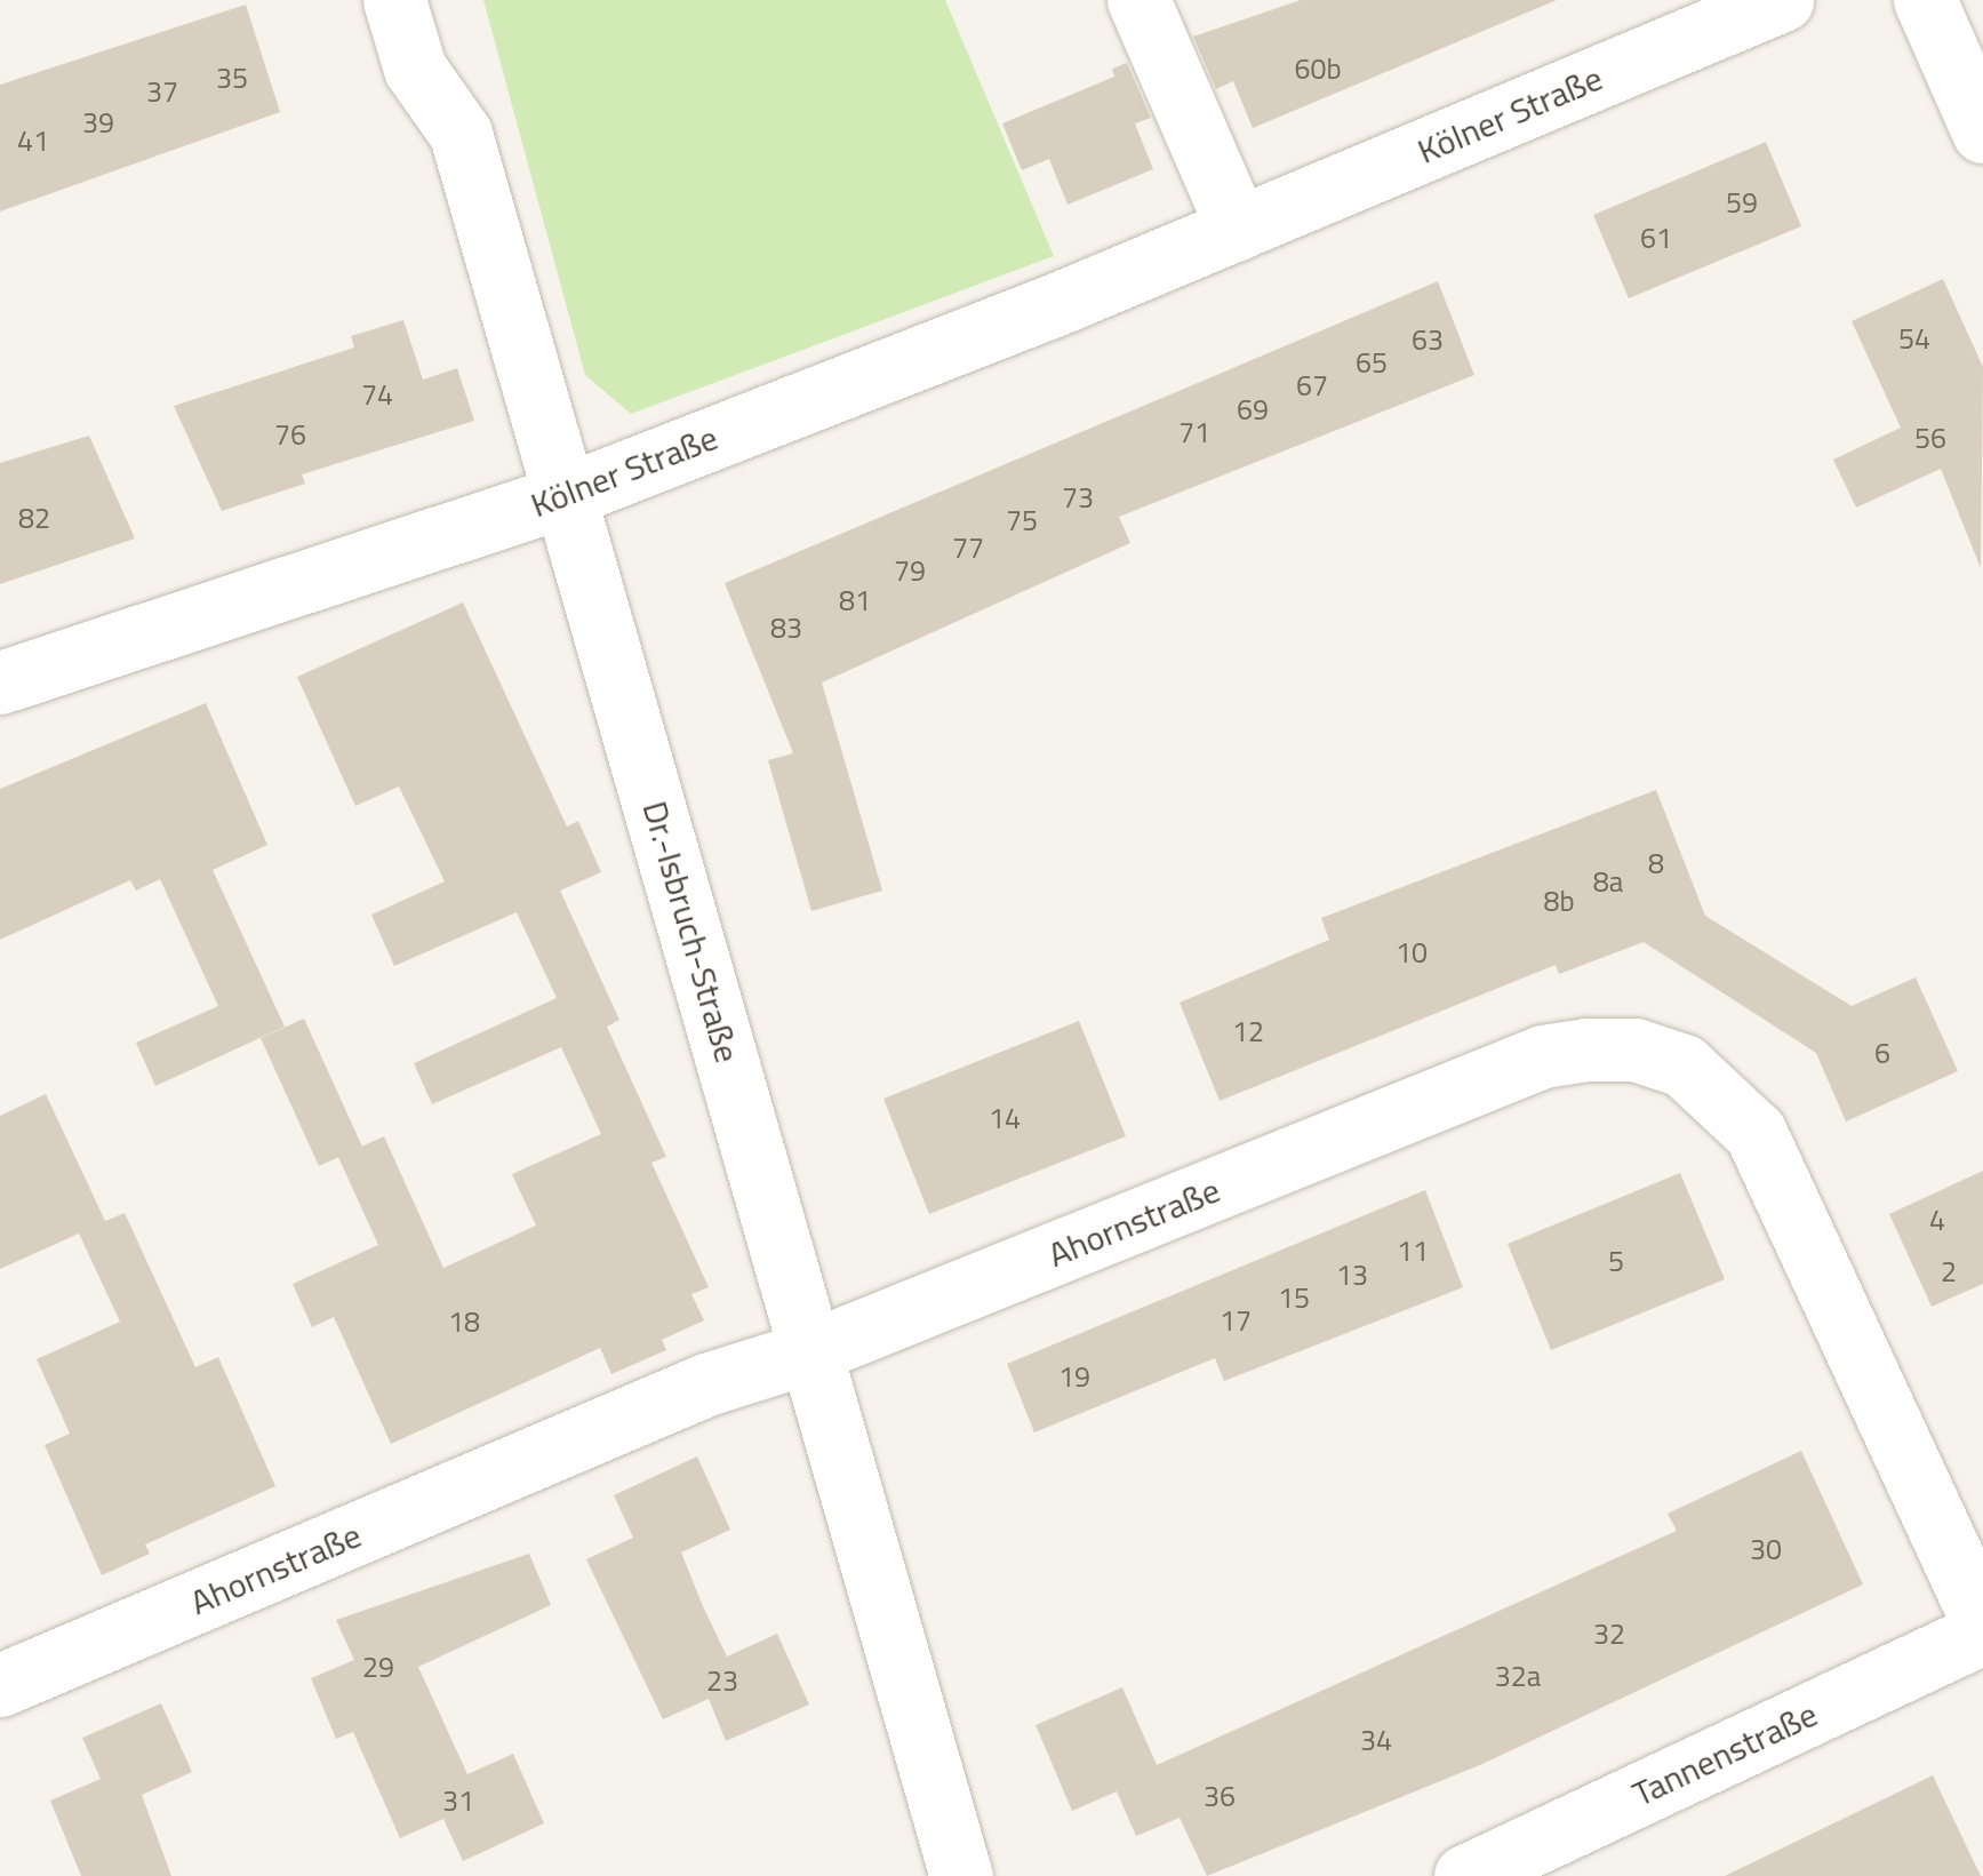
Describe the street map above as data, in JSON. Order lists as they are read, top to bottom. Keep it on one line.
{"streets":{"street":["Kölner Straße","Dr.-Isbruch-Straße","Ahornstraße","Tannenstraße"]},"crossings":[["Kölner Straße","Dr.-Isbruch-Straße"],["Dr.-Isbruch-Straße","Ahornstraße"]],"house_numbers":["60b","35","37","39","41","59","61","54","63","65","67","74","69","71","76","56","73","82","75","77","79","81","83","8","8a","8b","10","12","6","14","4","11","5","2","13","15","17","18","19","30","32","29","32a","23","34","36","31"]}
